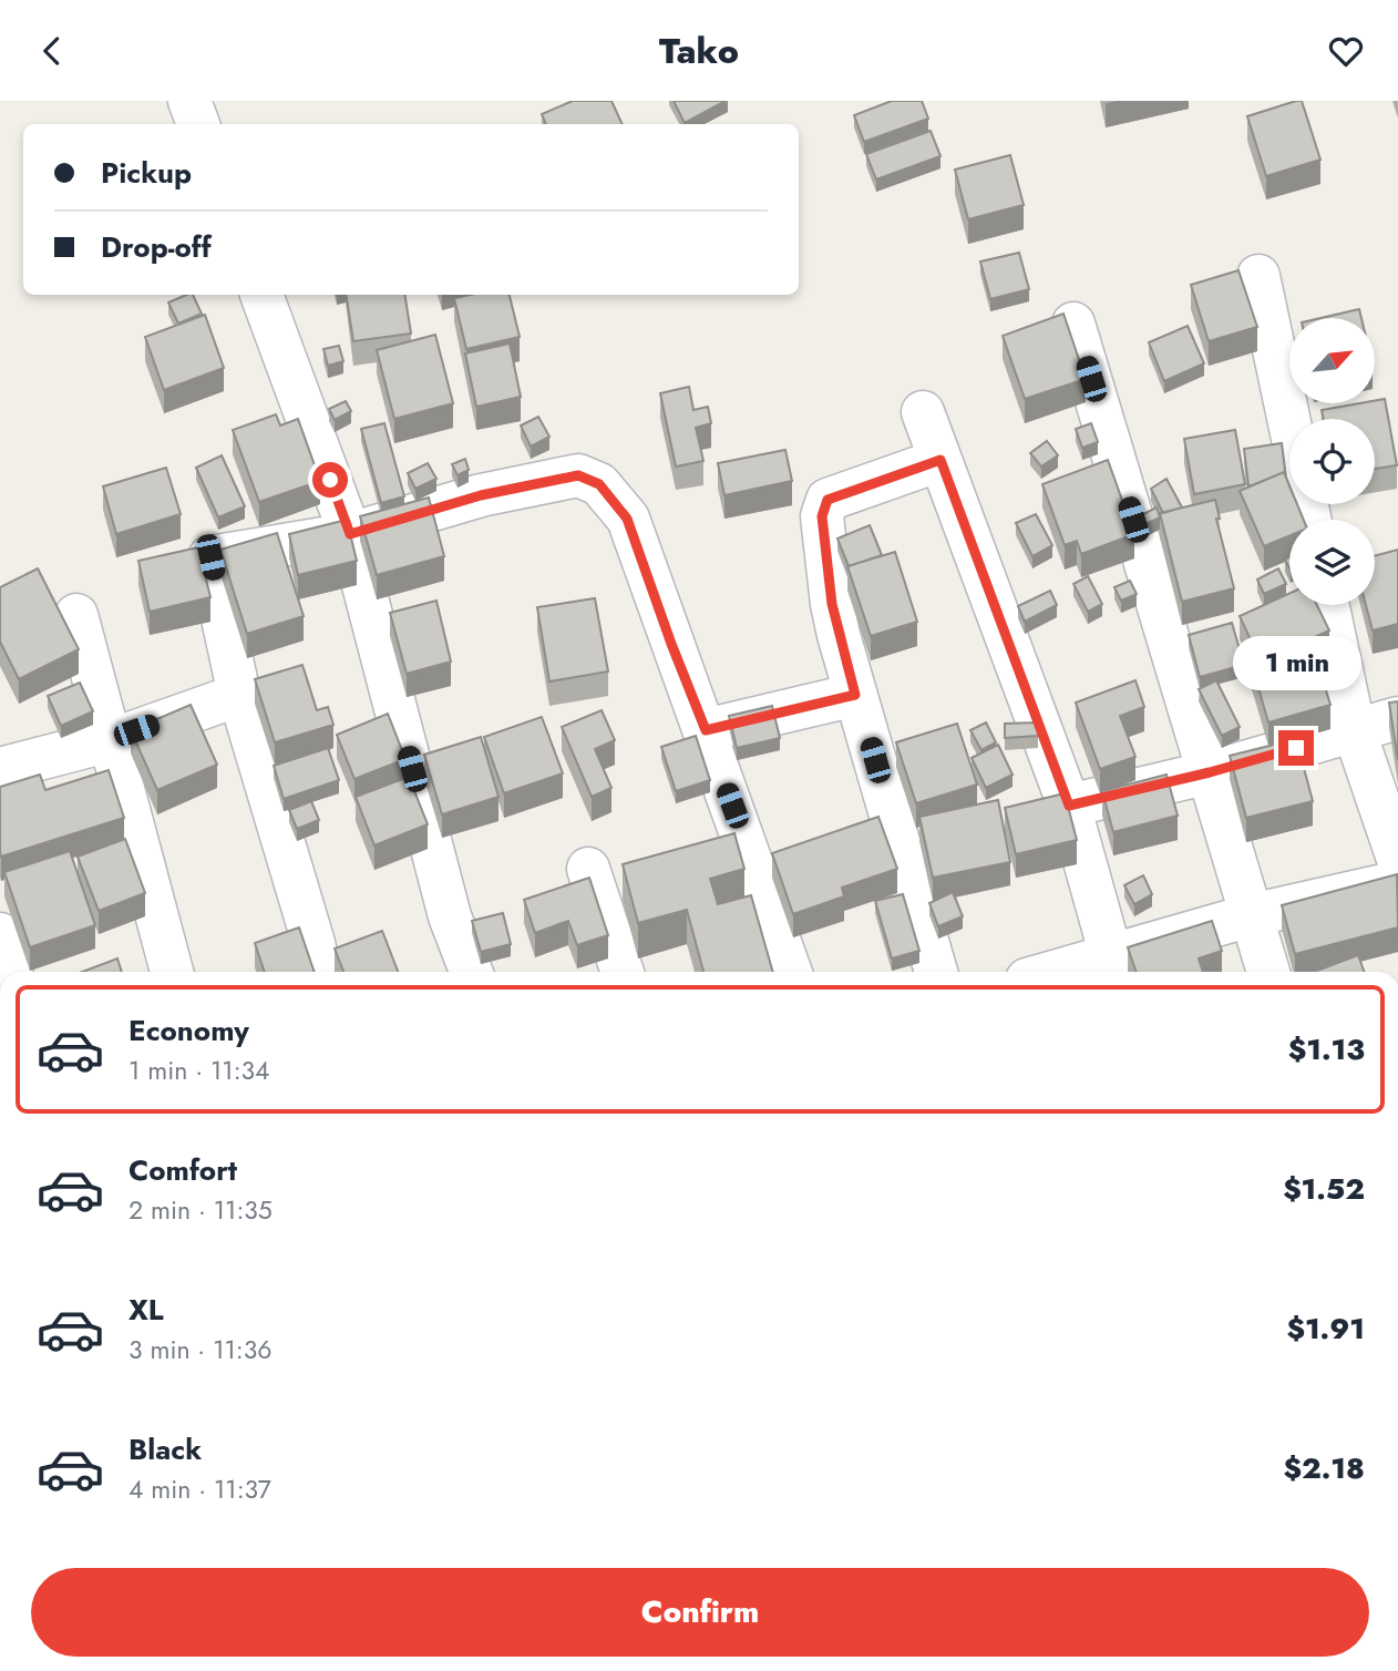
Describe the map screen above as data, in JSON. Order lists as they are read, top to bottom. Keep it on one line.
{"north":"top right","page":{"header":"Tako","banner":["Pickup","Drop-off"],"bubble":"1 min","list":[{"name":"Economy","note":"1 min · 11:34","value":"$1.13"},{"name":"Comfort","note":"2 min · 11:35","value":"$1.52"},{"name":"XL","note":"3 min · 11:36","value":"$1.91"},{"name":"Black","note":"4 min · 11:37","value":"$2.18"}],"buttons":"Confirm"}}
